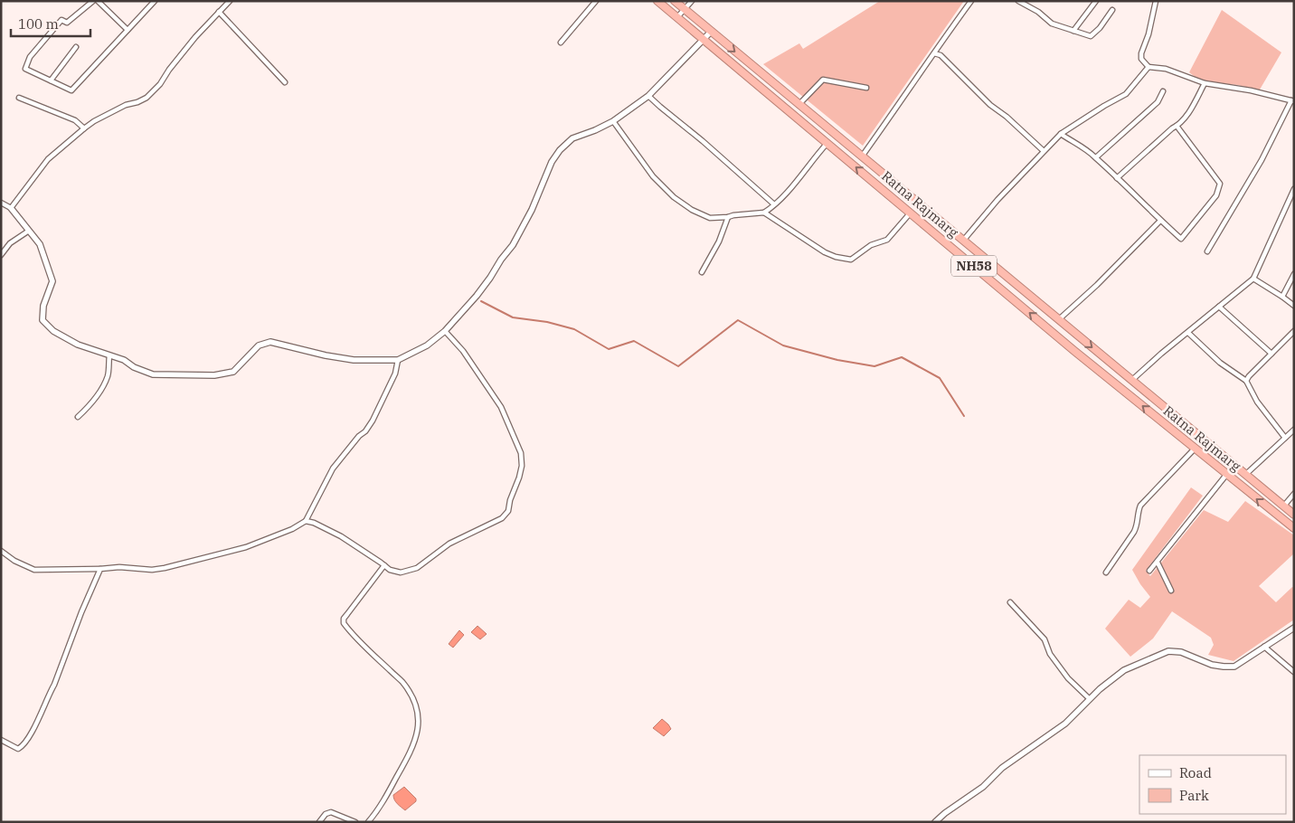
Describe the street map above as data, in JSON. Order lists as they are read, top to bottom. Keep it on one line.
{"streets":{"highway":["Ratna Rajmarg","NH58"]},"legend":["Road","Park"],"scale_bar":"100 m"}
